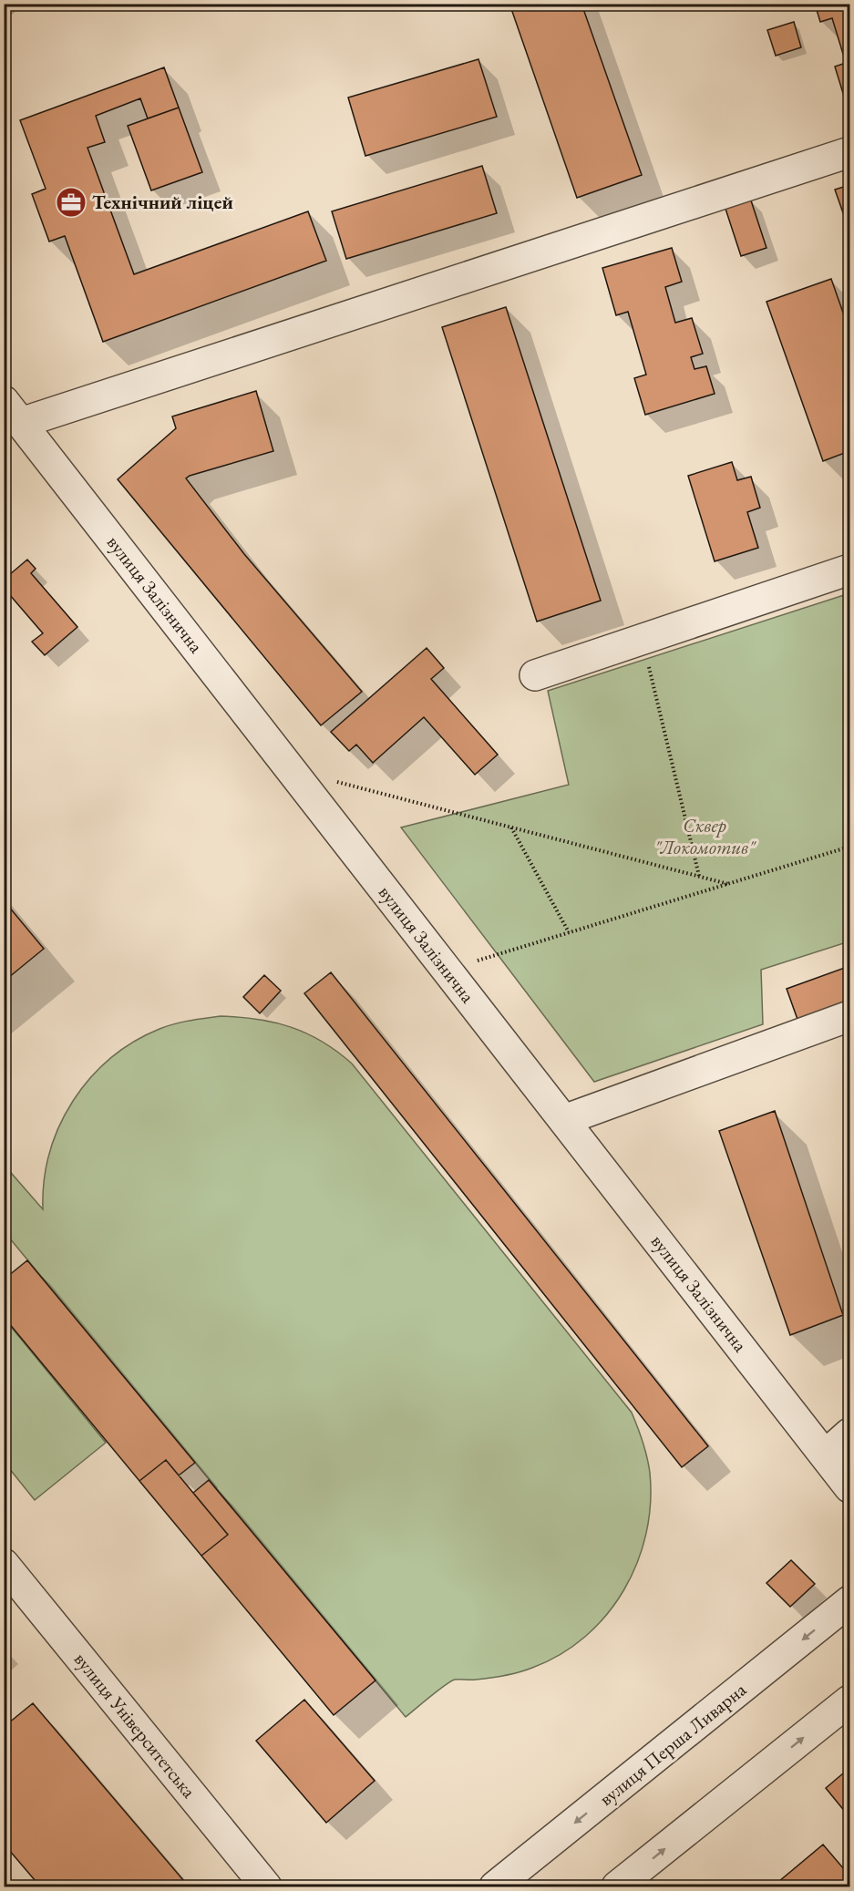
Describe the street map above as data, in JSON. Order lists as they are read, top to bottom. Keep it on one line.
{"streets":{"street":["вулиця Залізнична","вулиця Університетська","вулиця Перша Ливарна"]},"parks":["Сквер \"Локомотив\""],"places":{"office":["Технічний ліцей"]}}
